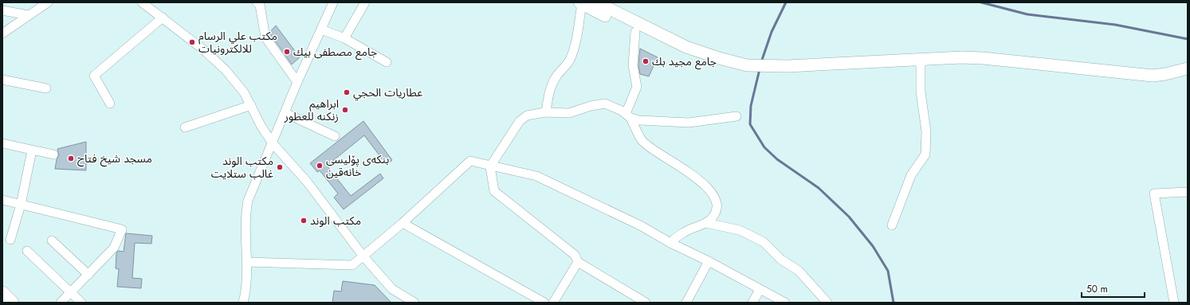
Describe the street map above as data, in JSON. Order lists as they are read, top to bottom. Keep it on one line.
{"places":["مكتب علي الرسام للالكترونيات","جامع مصطفى بيك","جامع مجيد بك","عطاريات الحجي","ابراهيم زنكنه للعطور","مسجد شيخ فتاح","بنکەی پۆلیسی خانەقین","مكتب الوند غالب ستلايت","مكتب الوند"],"scale_bar":"50 m"}
